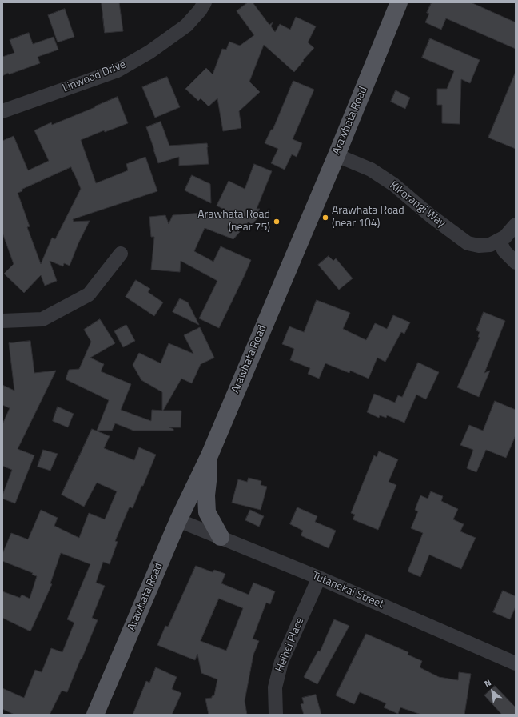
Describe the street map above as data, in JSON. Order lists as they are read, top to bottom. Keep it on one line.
{"streets":{"main road":["Arawhata Road"],"street":["Linwood Drive","Kikorangi Way","Tutanekai Street","Heihei Place"]},"crossings":[["Arawhata Road","Kikorangi Way"],["Arawhata Road","Tutanekai Street"],["Tutanekai Street","Heihei Place"]],"places":["Arawhata Road (near 104)","Arawhata Road (near 75)"],"north":"top left"}
